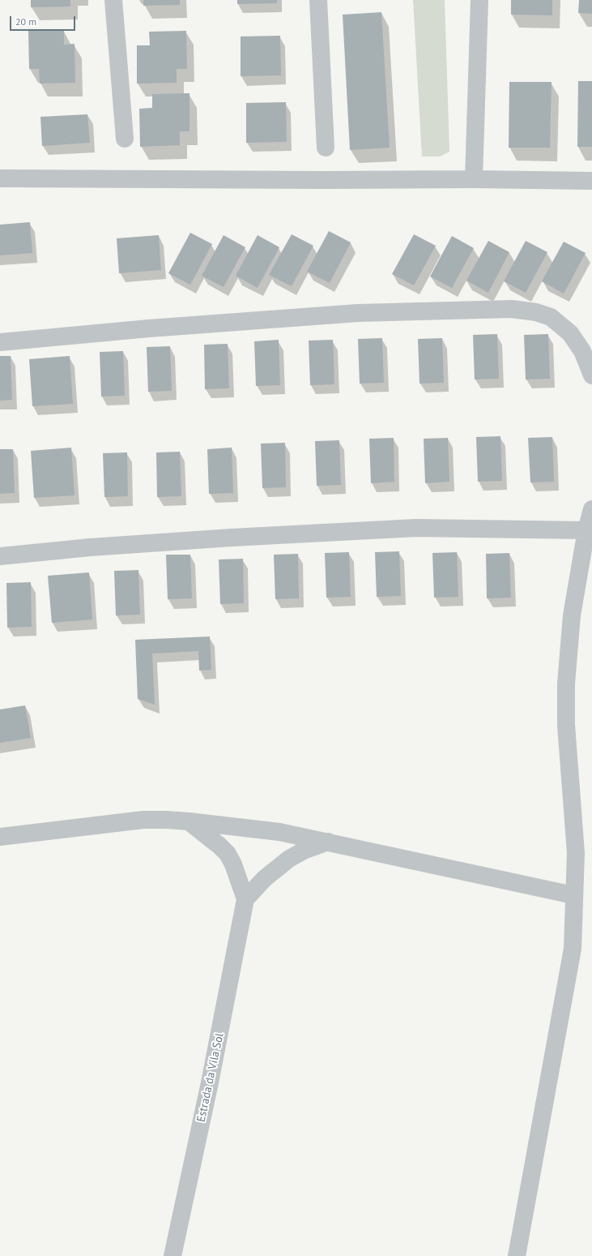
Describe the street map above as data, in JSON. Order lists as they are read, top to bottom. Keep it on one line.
{"streets":{"street":["Estrada da Vila Sol"]},"scale_bar":"20 m"}
